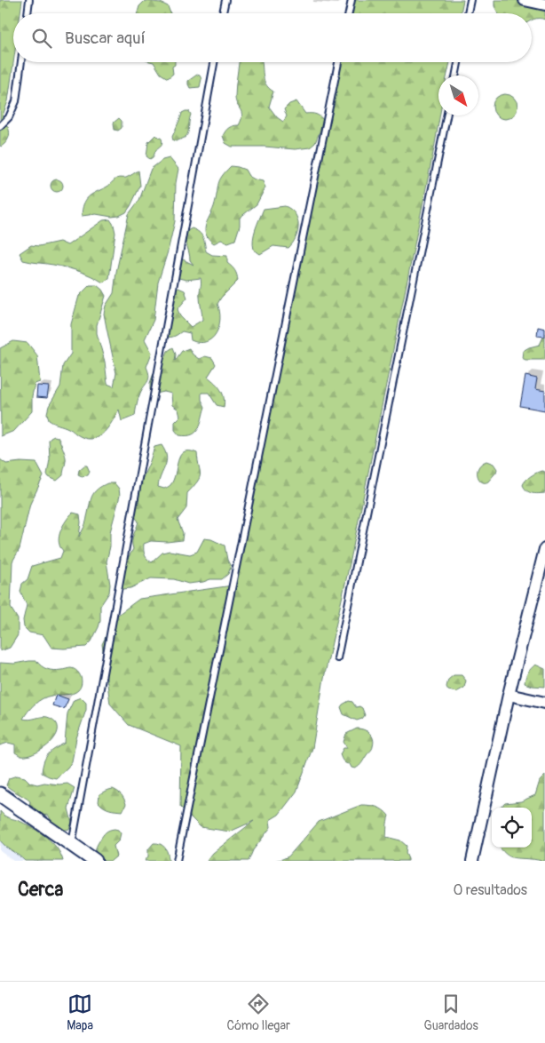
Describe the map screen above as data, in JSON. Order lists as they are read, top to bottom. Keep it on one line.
{"north":"bottom right","page":{"search":"Buscar aquí","heading":["Cerca","0 resultados"],"nav":["Mapa","Cómo llegar","Guardados"]}}
